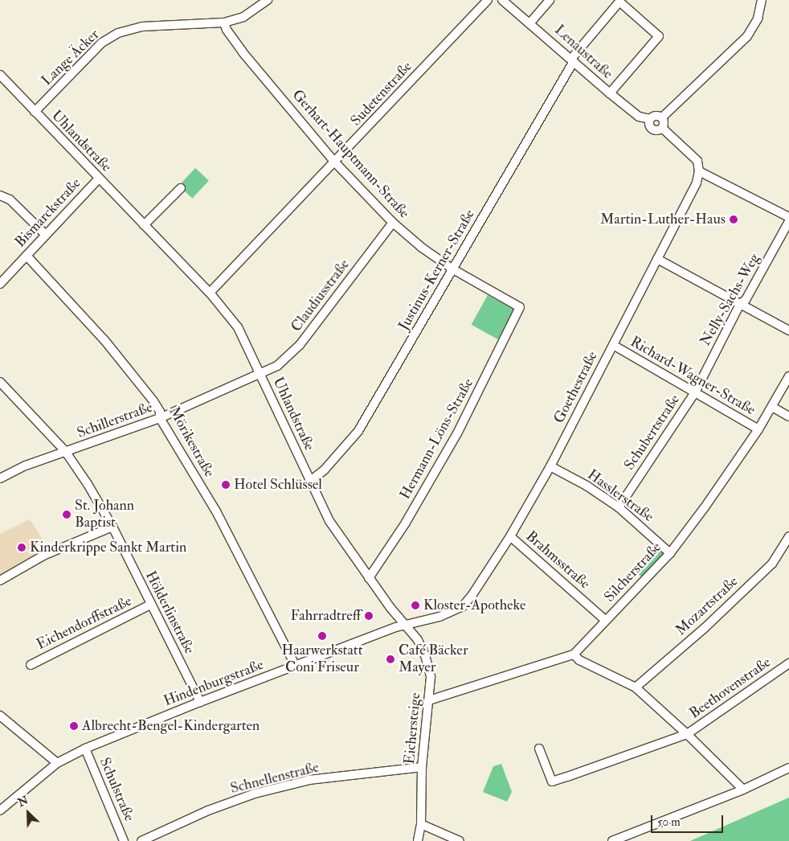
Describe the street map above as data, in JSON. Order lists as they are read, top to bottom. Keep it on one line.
{"streets":{"street":["Lenaustraße","Lange Äcker","Sudetenstraße","Uhlandstraße","Gerhart-Hauptmann-Straße","Bismarckstraße","Justinus-Kerner-Straße","Claudiusstraße","Nelly-Sachs-Weg","Richard-Wagner-Straße","Goethestraße","Schillerstraße","Schubertstraße","Hermann-Löns-Straße","Mörikestraße","Hasslerstraße","Brahmsstraße","Silcherstraße","Mozartstraße","Hölderlinstraße","Eichendorffstraße","Hindenburgstraße","Beethovenstraße","Eichersteige","Schnellenstraße","Schulstraße"]},"crossings":[["Lenaustraße","Justinus-Kerner-Straße"],["Lange Äcker","Uhlandstraße"],["Lange Äcker","Gerhart-Hauptmann-Straße"],["Sudetenstraße","Uhlandstraße"],["Sudetenstraße","Gerhart-Hauptmann-Straße"],["Uhlandstraße","Bismarckstraße"],["Uhlandstraße","Justinus-Kerner-Straße"],["Uhlandstraße","Claudiusstraße"],["Uhlandstraße","Goethestraße"],["Uhlandstraße","Schillerstraße"],["Uhlandstraße","Hermann-Löns-Straße"],["Uhlandstraße","Hindenburgstraße"],["Uhlandstraße","Eichersteige"],["Gerhart-Hauptmann-Straße","Justinus-Kerner-Straße"],["Gerhart-Hauptmann-Straße","Claudiusstraße"],["Gerhart-Hauptmann-Straße","Hermann-Löns-Straße"],["Bismarckstraße","Mörikestraße"],["Claudiusstraße","Schillerstraße"],["Nelly-Sachs-Weg","Richard-Wagner-Straße"],["Nelly-Sachs-Weg","Schubertstraße"],["Richard-Wagner-Straße","Goethestraße"],["Richard-Wagner-Straße","Schubertstraße"],["Richard-Wagner-Straße","Silcherstraße"],["Goethestraße","Hasslerstraße"],["Goethestraße","Brahmsstraße"],["Goethestraße","Hindenburgstraße"],["Goethestraße","Eichersteige"],["Schillerstraße","Mörikestraße"],["Schillerstraße","Hölderlinstraße"],["Schubertstraße","Hasslerstraße"],["Mörikestraße","Hindenburgstraße"],["Hasslerstraße","Silcherstraße"],["Brahmsstraße","Silcherstraße"],["Hölderlinstraße","Eichendorffstraße"],["Hölderlinstraße","Hindenburgstraße"],["Hindenburgstraße","Eichersteige"],["Hindenburgstraße","Schulstraße"],["Eichersteige","Schnellenstraße"]],"places":["Martin-Luther-Haus","Hotel Schlüssel","St. Johann Baptist","Kinderkrippe Sankt Martin","Kloster-Apotheke","Fahrradtreff","Haarwerkstatt Coni Friseur","Café Bäcker Mayer","Albrecht-Bengel-Kindergarten"],"scale_bar":"50 m","north":"top left"}
